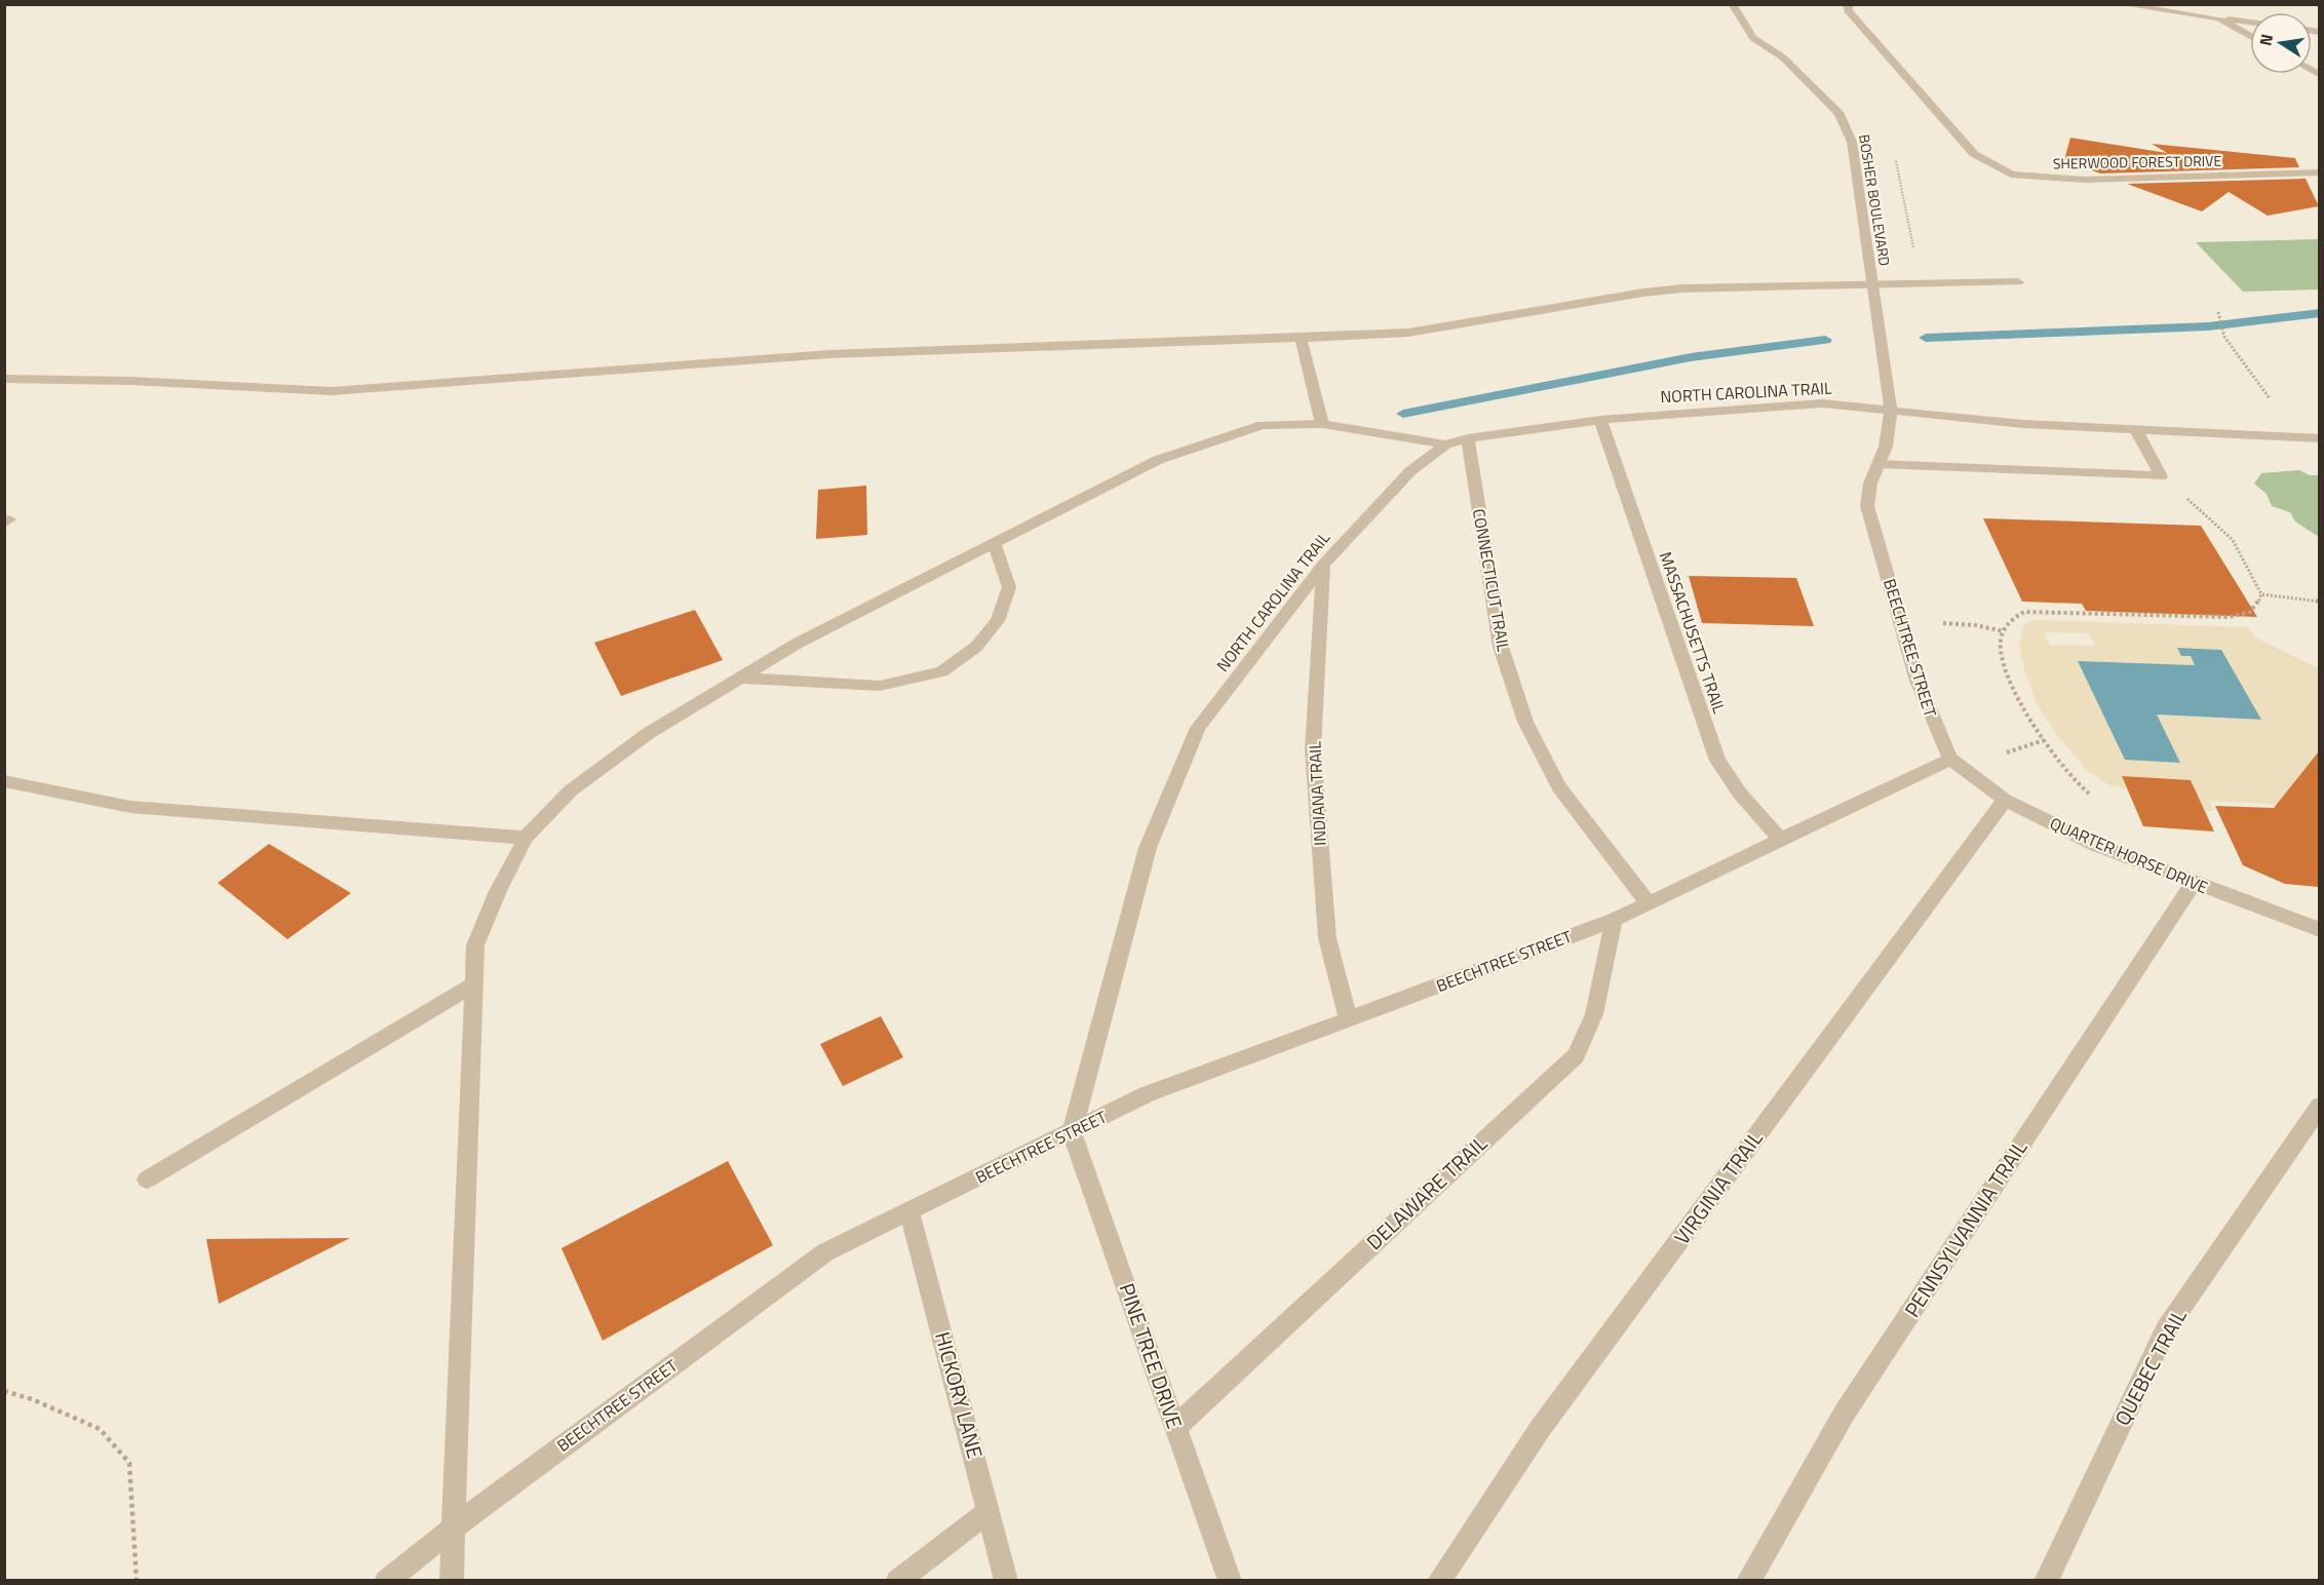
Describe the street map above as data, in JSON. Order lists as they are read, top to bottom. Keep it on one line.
{"streets":{"street":["SHERWOOD FOREST DRIVE","BOSHER BOULEVARD","NORTH CAROLINA TRAIL","CONNECTICUT TRAIL","MASSACHUSETTS TRAIL","BEECHTREE STREET","INDIANA TRAIL","QUARTER HORSE DRIVE","VIRGINIA TRAIL","DELAWARE TRAIL","PENNSYLVANNIA TRAIL","PINE TREE DRIVE","QUEBEC TRAIL","HICKORY LANE"]},"crossings":[["BOSHER BOULEVARD","NORTH CAROLINA TRAIL"],["BOSHER BOULEVARD","BEECHTREE STREET"],["NORTH CAROLINA TRAIL","CONNECTICUT TRAIL"],["NORTH CAROLINA TRAIL","MASSACHUSETTS TRAIL"],["NORTH CAROLINA TRAIL","BEECHTREE STREET"],["NORTH CAROLINA TRAIL","INDIANA TRAIL"],["NORTH CAROLINA TRAIL","PINE TREE DRIVE"],["CONNECTICUT TRAIL","BEECHTREE STREET"],["MASSACHUSETTS TRAIL","BEECHTREE STREET"],["BEECHTREE STREET","INDIANA TRAIL"],["BEECHTREE STREET","QUARTER HORSE DRIVE"],["BEECHTREE STREET","DELAWARE TRAIL"],["BEECHTREE STREET","PINE TREE DRIVE"],["BEECHTREE STREET","HICKORY LANE"],["QUARTER HORSE DRIVE","VIRGINIA TRAIL"],["QUARTER HORSE DRIVE","PENNSYLVANNIA TRAIL"],["DELAWARE TRAIL","PINE TREE DRIVE"]],"north":"left"}
